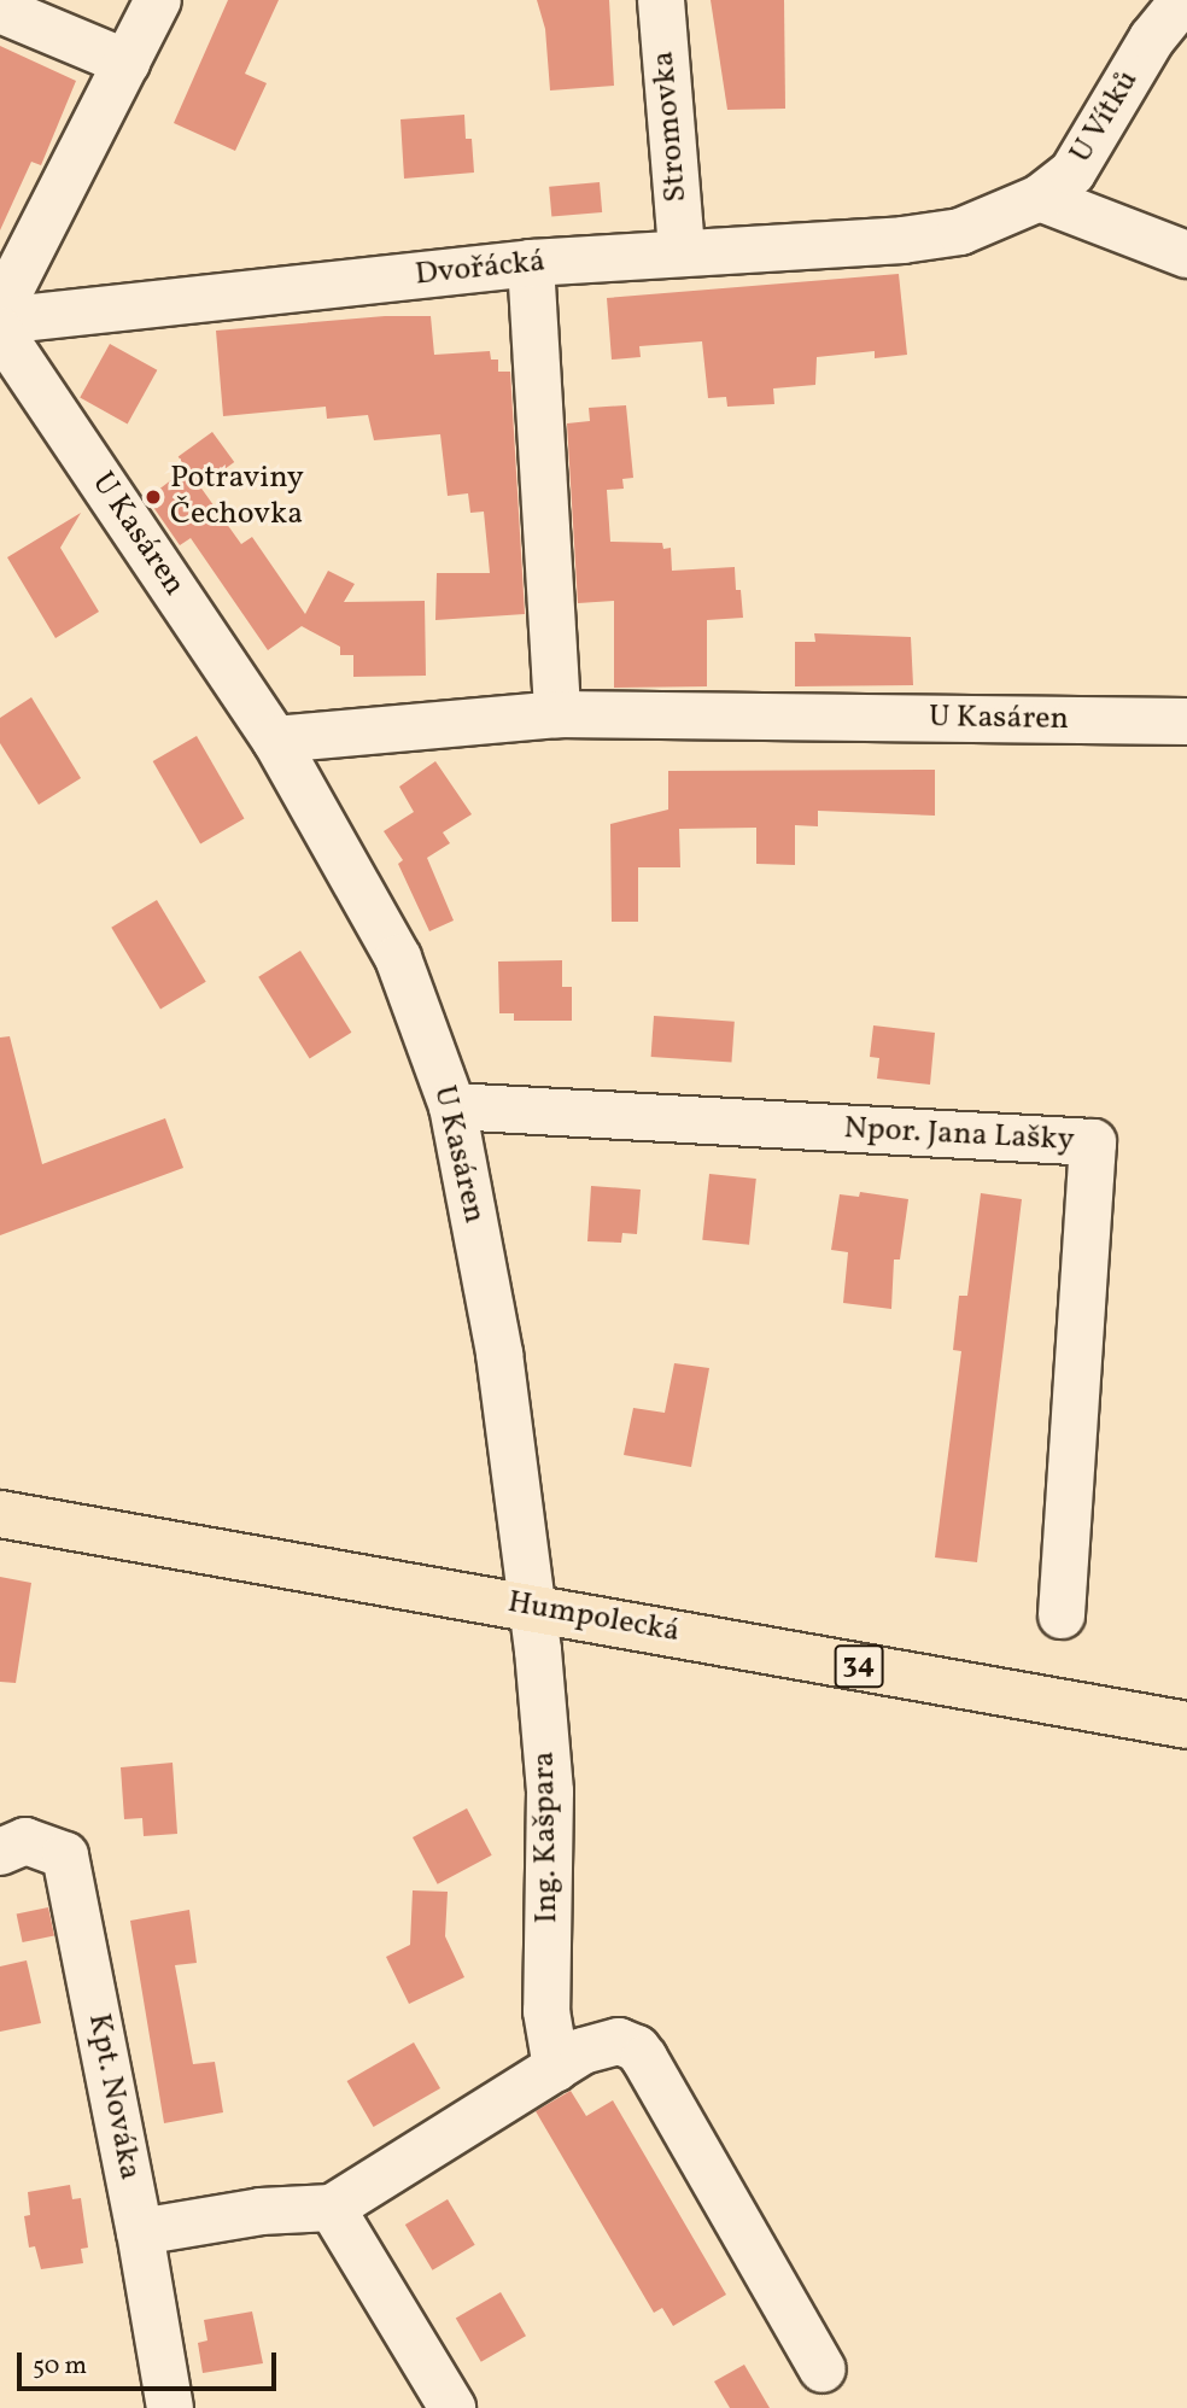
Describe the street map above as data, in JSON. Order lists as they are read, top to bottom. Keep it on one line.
{"streets":{"main road":["Humpolecká","34"],"street":["U Vítků","Stromovka","Dvořácká","U Kasáren","Npor. Jana Lašky","Ing. Kašpara","Kpt. Nováka"]},"crossings":[["U Vítků","Dvořácká"],["Stromovka","Dvořácká"],["U Kasáren","Npor. Jana Lašky"],["U Kasáren","Humpolecká"],["U Kasáren","Ing. Kašpara"],["Humpolecká","Ing. Kašpara"]],"places":["Potraviny Čechovka"],"scale_bar":"50 m"}
